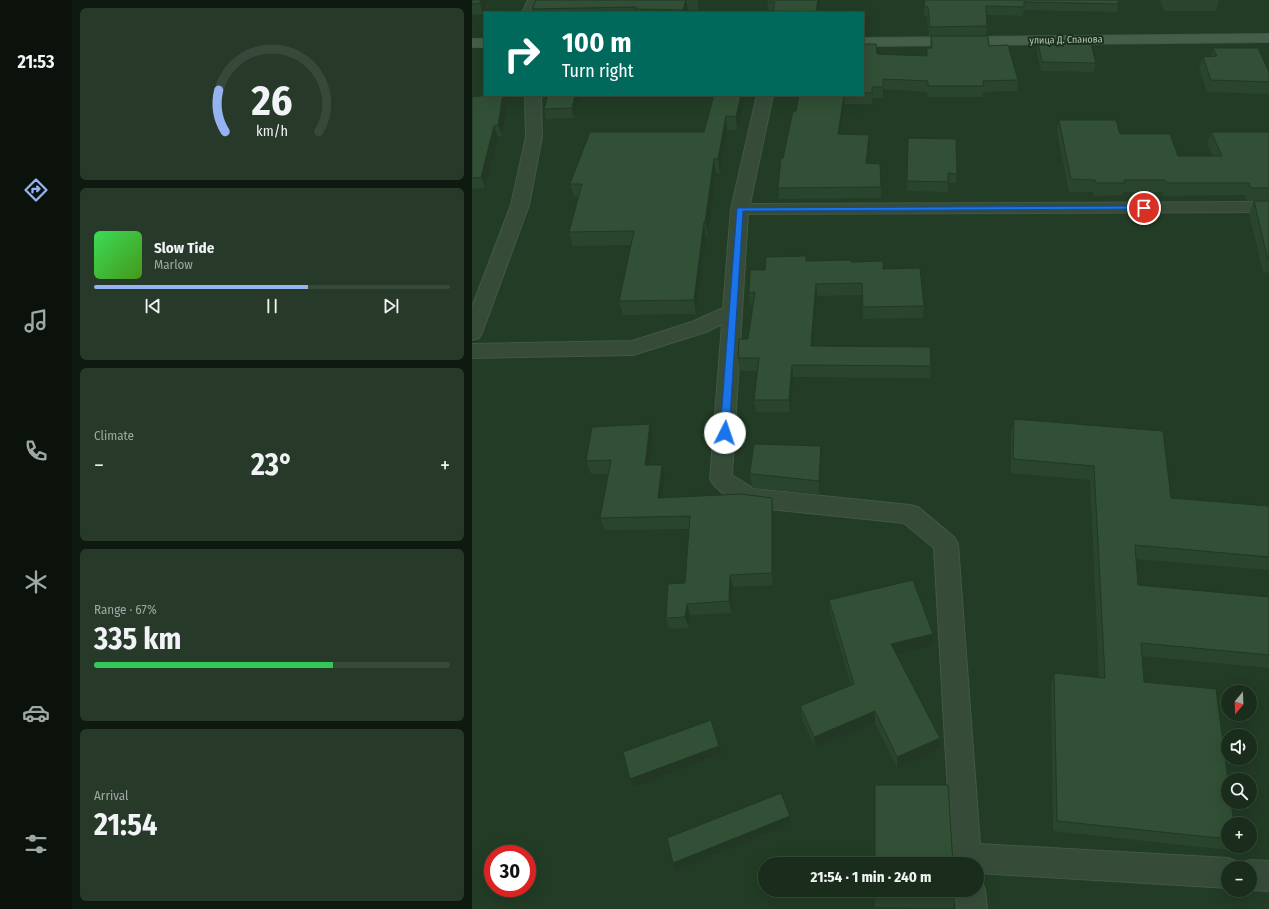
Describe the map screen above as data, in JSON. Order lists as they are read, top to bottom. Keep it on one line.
{"streets":{"main road":["улица Д. Спанова"]},"north":"bottom","page":{"tabs":"21:53","turn":["100 m","Turn right"],"song":["Slow Tide","Marlow"],"tile":["Climate",["Range · 67%","335 km"],["Arrival","21:54"]],"heat":["−","23°","+"],"map_buttons":["+","−"],"limit":"30","trip":"21:54 · 1 min · 240 m","gauge":["26","km/h"]}}
